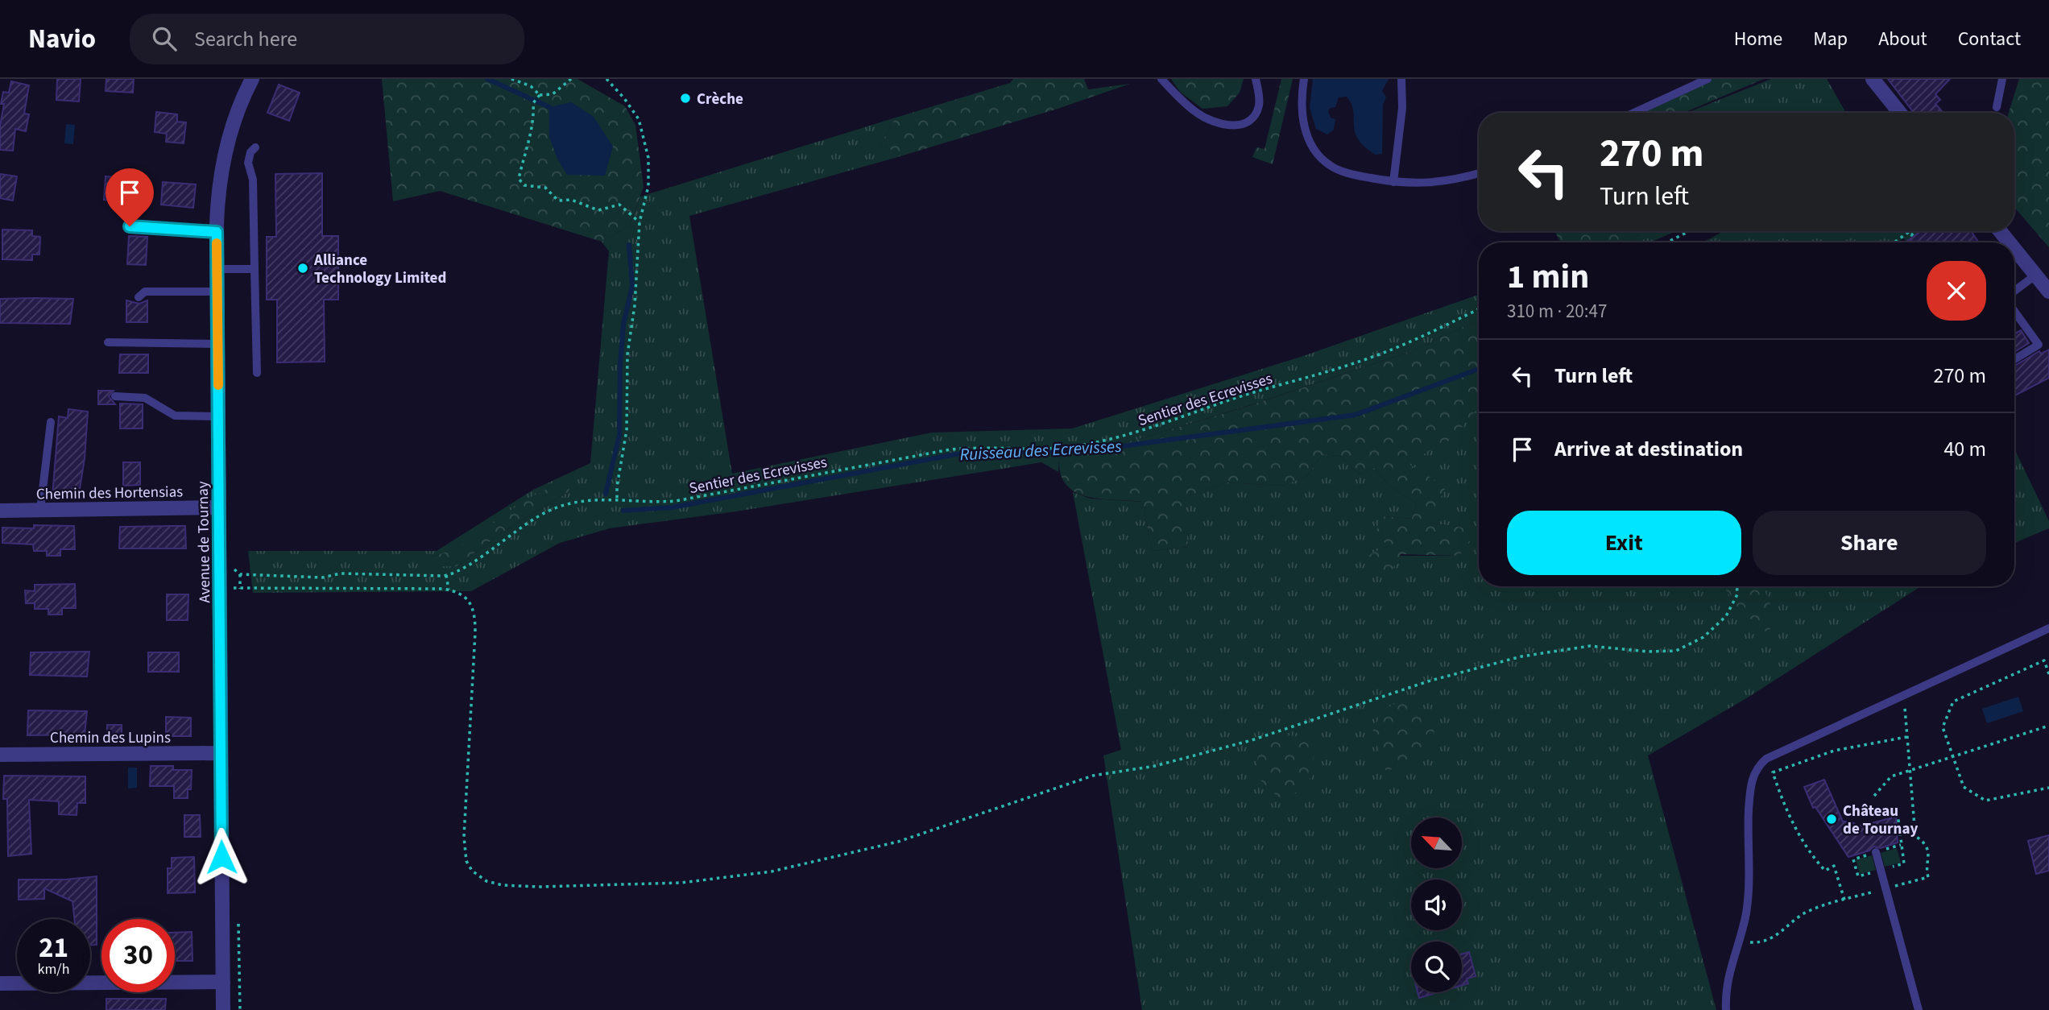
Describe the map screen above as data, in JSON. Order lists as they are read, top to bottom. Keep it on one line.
{"streets":{"street":["Chemin des Hortensias","Avenue de Tournay","Chemin des Lupins"],"path":["Sentier des Ecrevisses"]},"crossings":[["Chemin des Hortensias","Avenue de Tournay"],["Avenue de Tournay","Chemin des Lupins"]],"water":["Ruisseau des Ecrevisses"],"places":["Crèche","Alliance Technology Limited","Château de Tournay"],"north":"top left","page":{"header":"Navio","search":"Search here","nav":["Home","Map","About","Contact"],"turn":["270 m","Turn left"],"heading":["1 min","310 m · 20:47"],"list":[{"name":"Turn left","value":"270 m"},{"name":"Arrive at destination","value":"40 m"}],"buttons":["Exit","Share"],"speed":"21 km/h","limit":"30"}}
